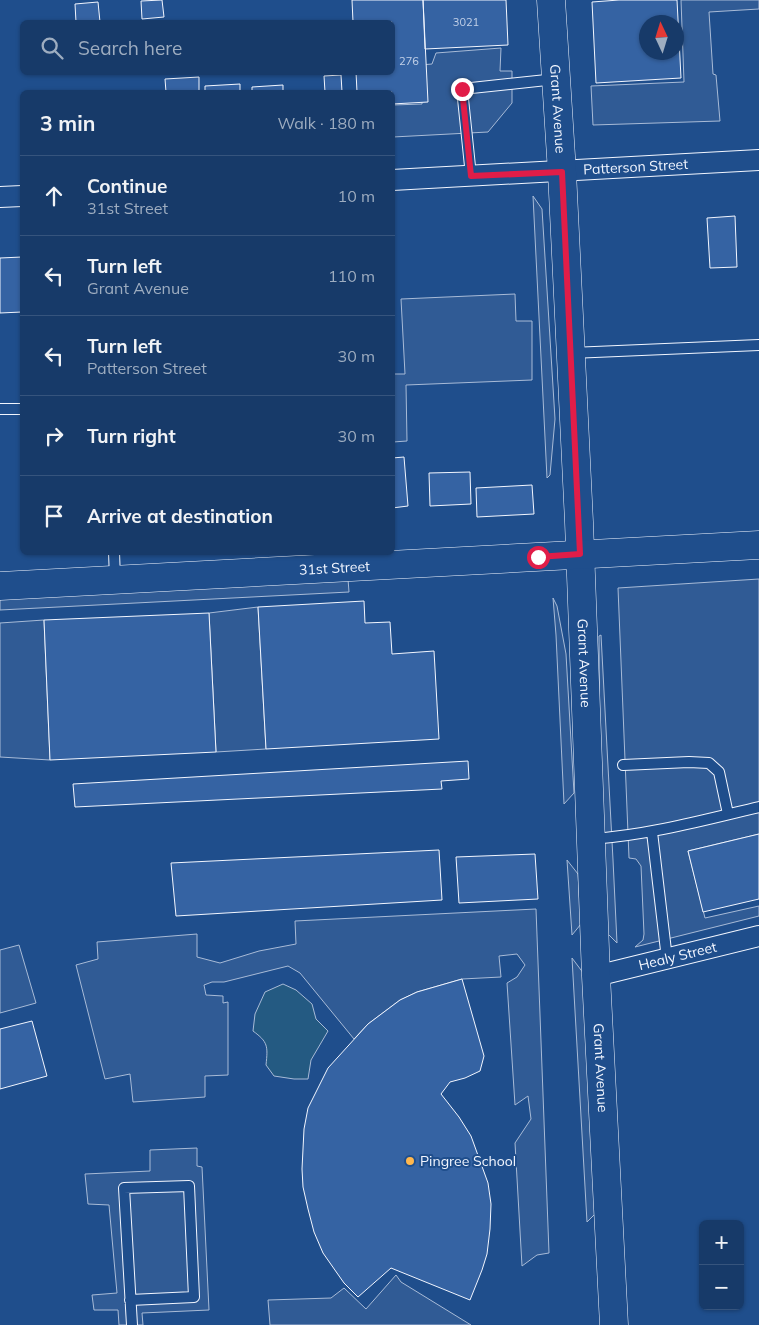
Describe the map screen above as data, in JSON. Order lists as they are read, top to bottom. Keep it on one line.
{"streets":{"street":["Grant Avenue","Patterson Street","31st Street","Healy Street"]},"crossings":[["Grant Avenue","Patterson Street"],["Grant Avenue","31st Street"],["Grant Avenue","Healy Street"]],"places":["Pingree School"],"house_numbers":["3021","276"],"north":"top","page":{"search":"Search here","heading":["3 min","Walk · 180 m"],"list":[["Continue","31st Street","10 m"],["Turn left","Grant Avenue","110 m"],["Turn left","Patterson Street","30 m"],["Turn right","30 m"],"Arrive at destination"],"map_buttons":["+","−"]}}
